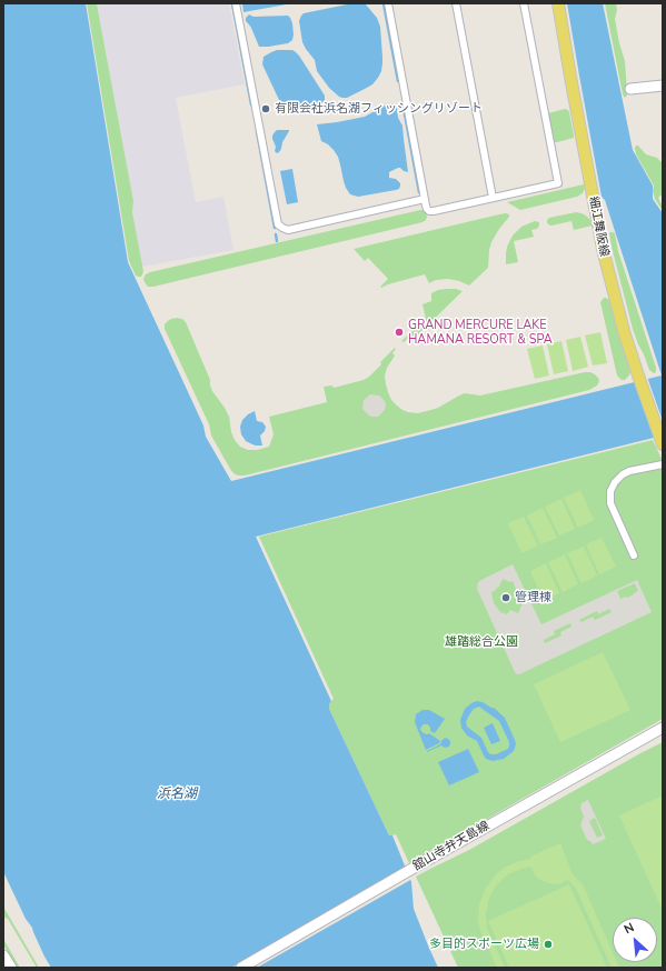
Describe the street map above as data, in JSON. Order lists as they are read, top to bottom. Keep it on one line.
{"streets":{"main road":["細江舞阪線","舘山寺弁天島線"]},"water":["浜名湖"],"parks":["雄踏総合公園"],"places":["有限会社浜名湖フィッシングリゾート","GRAND MERCURE LAKE HAMANA RESORT & SPA","管理棟","多目的スポーツ広場"],"north":"top left"}
